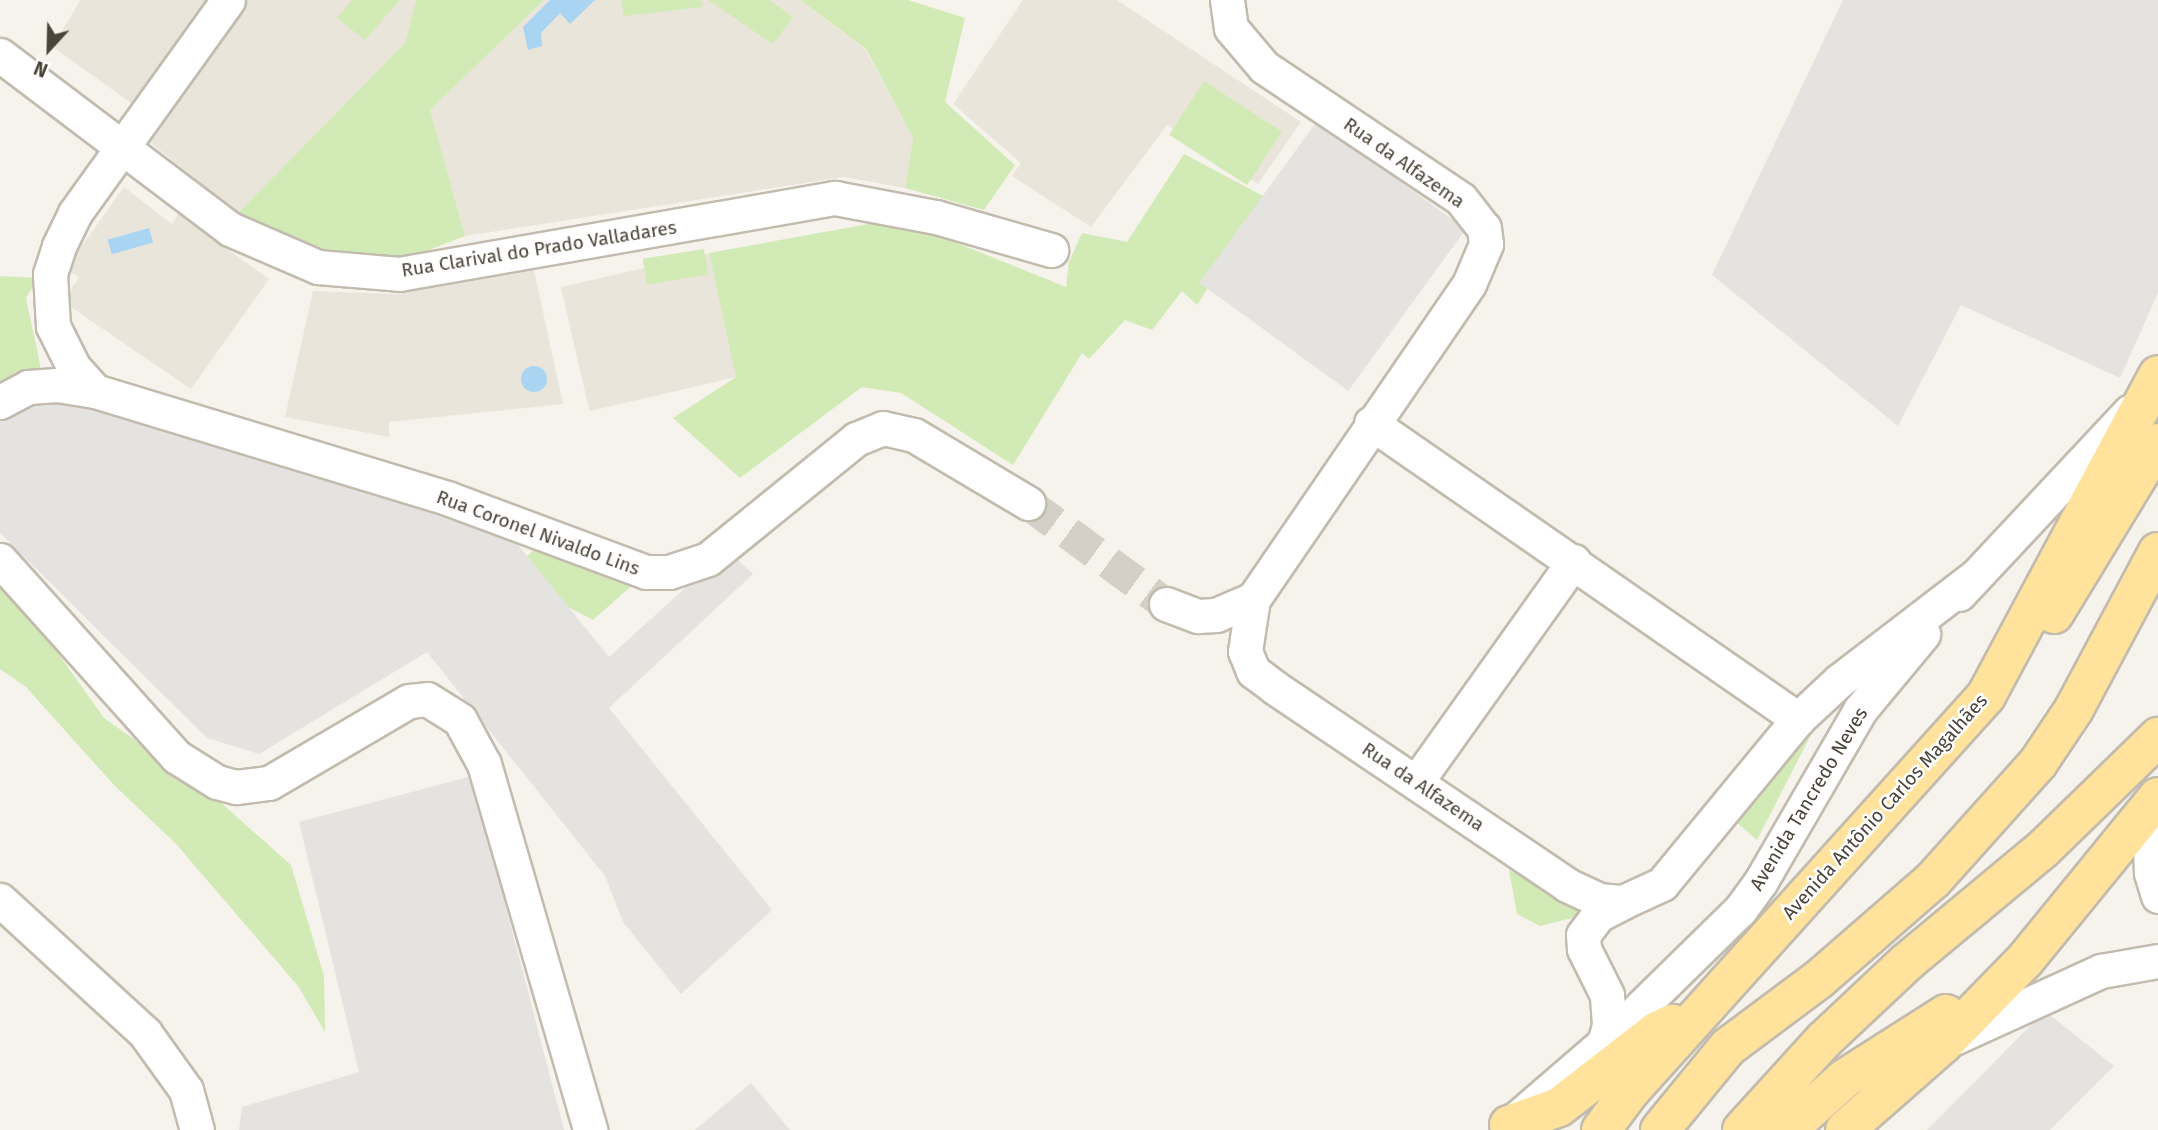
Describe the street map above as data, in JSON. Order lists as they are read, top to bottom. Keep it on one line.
{"streets":{"main road":["Avenida Antônio Carlos Magalhães"],"street":["Rua da Alfazema","Rua Clarival do Prado Valladares","Rua Coronel Nivaldo Lins","Avenida Tancredo Neves"]},"crossings":[["Avenida Tancredo Neves","Avenida Antônio Carlos Magalhães"]],"north":"bottom"}
